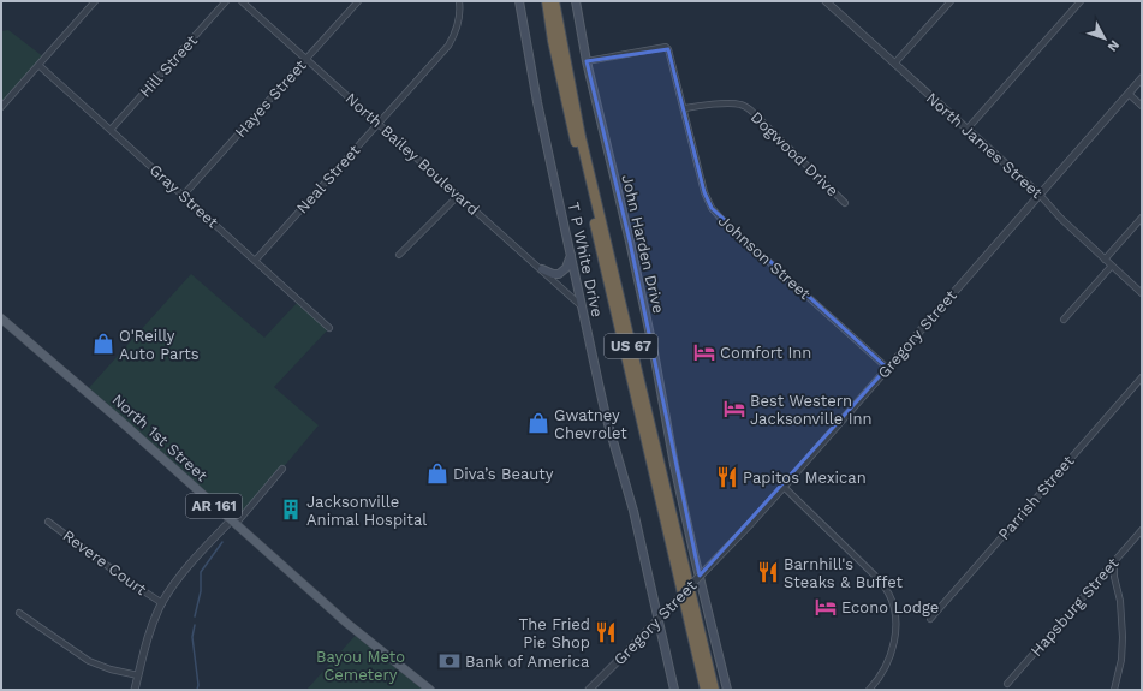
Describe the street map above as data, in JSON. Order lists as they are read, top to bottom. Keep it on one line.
{"streets":{"highway":["US 67"],"main road":["John Harden Drive","T P White Drive","North 1st Street","AR 161"],"street":["Hill Street","Hayes Street","North James Street","North Bailey Boulevard","Dogwood Drive","Neal Street","Gray Street","Johnson Street","Gregory Street","Parrish Street","Revere Court","Hapsburg Street"]},"crossings":[["Hill Street","Gray Street"],["Hayes Street","North Bailey Boulevard"],["Hayes Street","Gray Street"],["North James Street","Gregory Street"],["North Bailey Boulevard","Neal Street"],["North Bailey Boulevard","T P White Drive"],["Dogwood Drive","Johnson Street"],["Neal Street","Gray Street"],["John Harden Drive","Johnson Street"],["Johnson Street","Gregory Street"]],"parks":["Bayou Meto Cemetery"],"places":{"shop":["O'Reilly Auto Parts","Gwatney Chevrolet","Diva’s Beauty"],"hotel":["Comfort Inn","Best Western Jacksonville Inn","Econo Lodge"],"restaurant":["Papitos Mexican","Barnhill's Steaks & Buffet","The Fried Pie Shop"],"building":["Jacksonville Animal Hospital"],"bank":["Bank of America"]},"north":"bottom right"}
